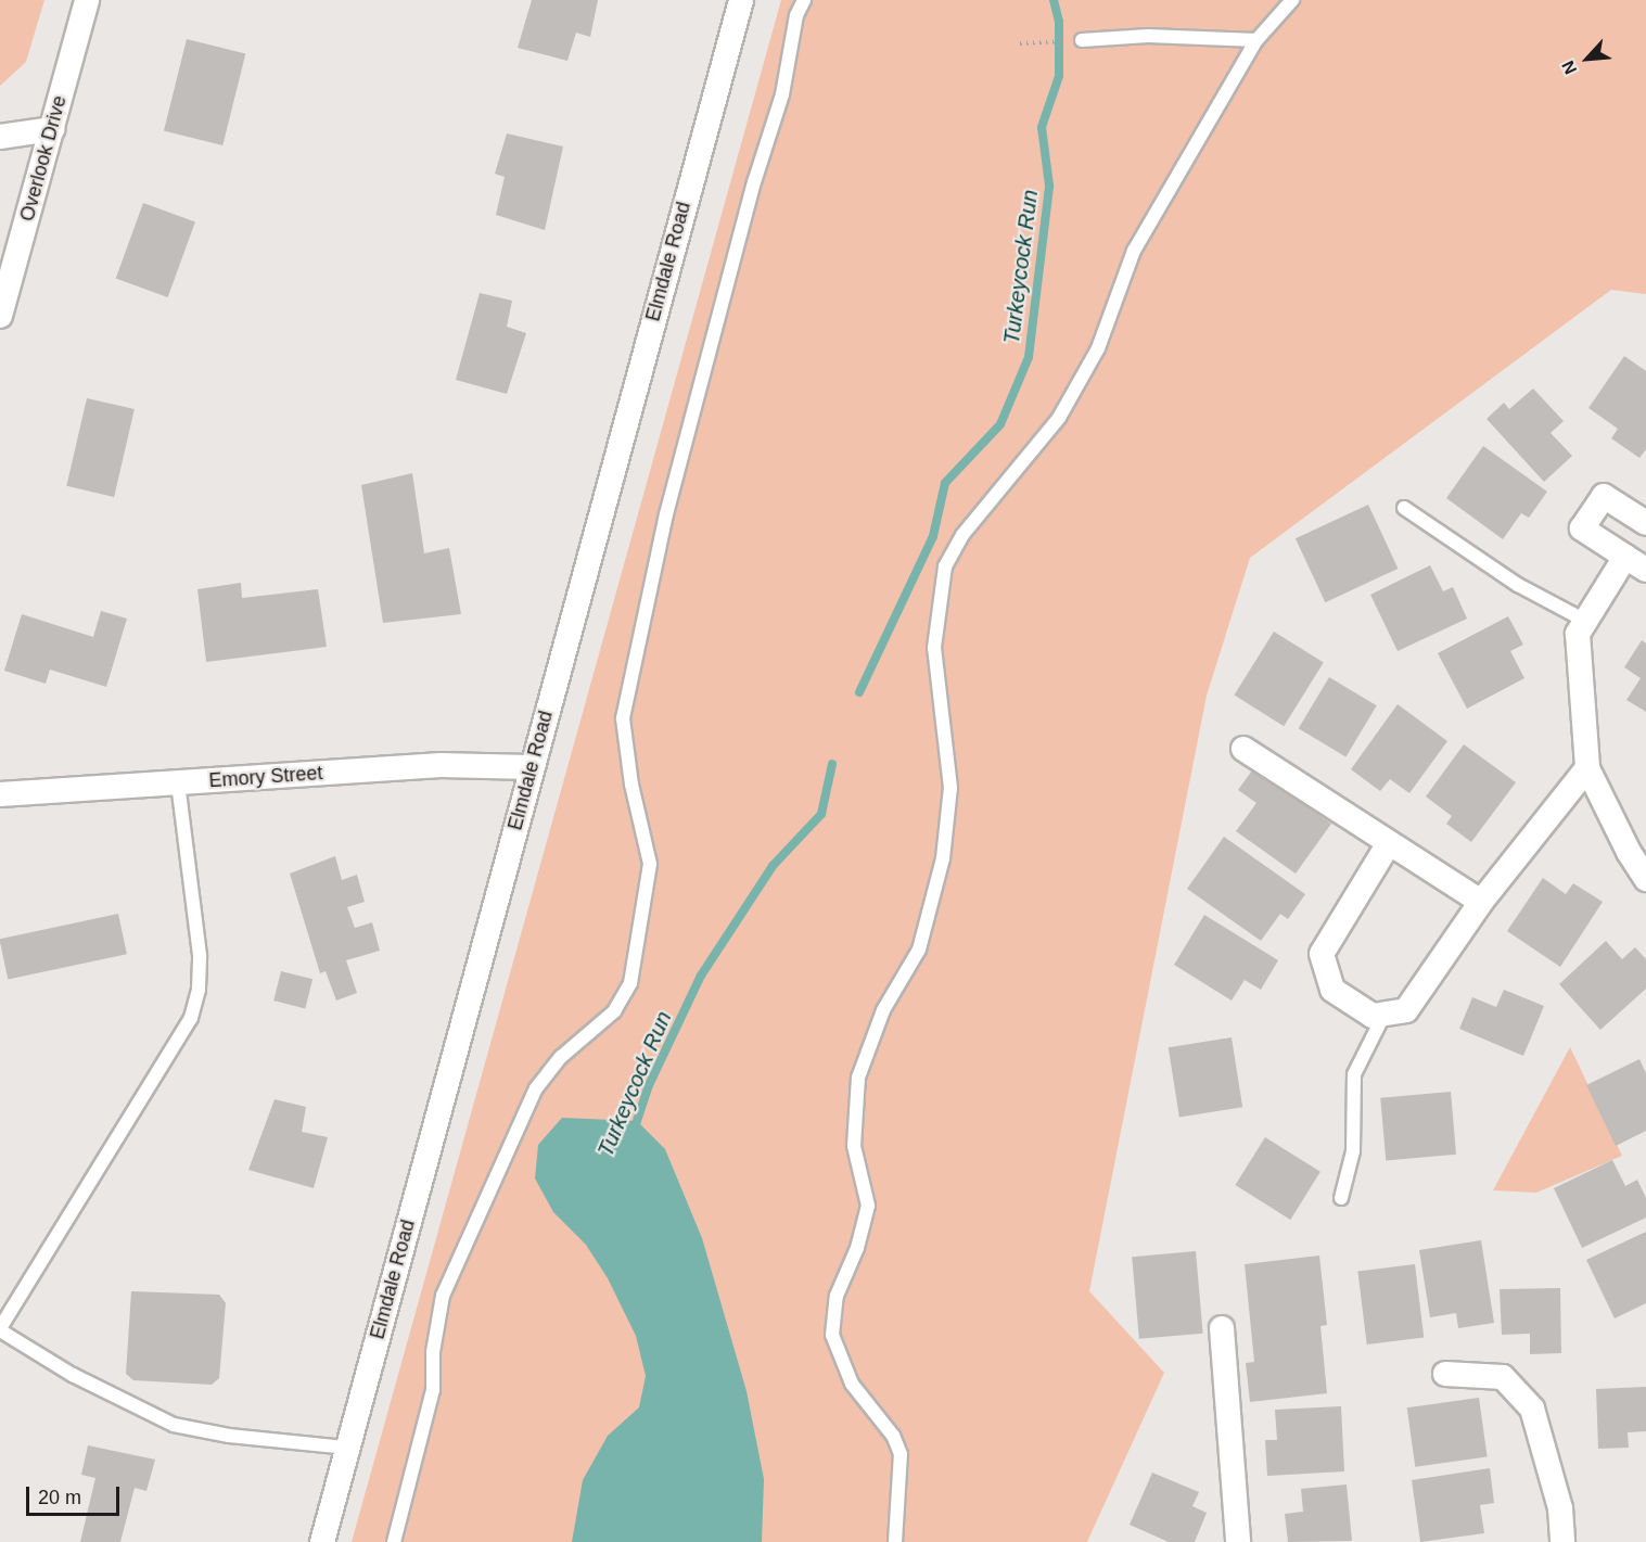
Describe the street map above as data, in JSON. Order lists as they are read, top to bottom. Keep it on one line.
{"streets":{"street":["Overlook Drive","Elmdale Road","Emory Street"]},"crossings":[["Elmdale Road","Emory Street"]],"water":["Turkeycock Run"],"scale_bar":"20 m","north":"bottom left"}
